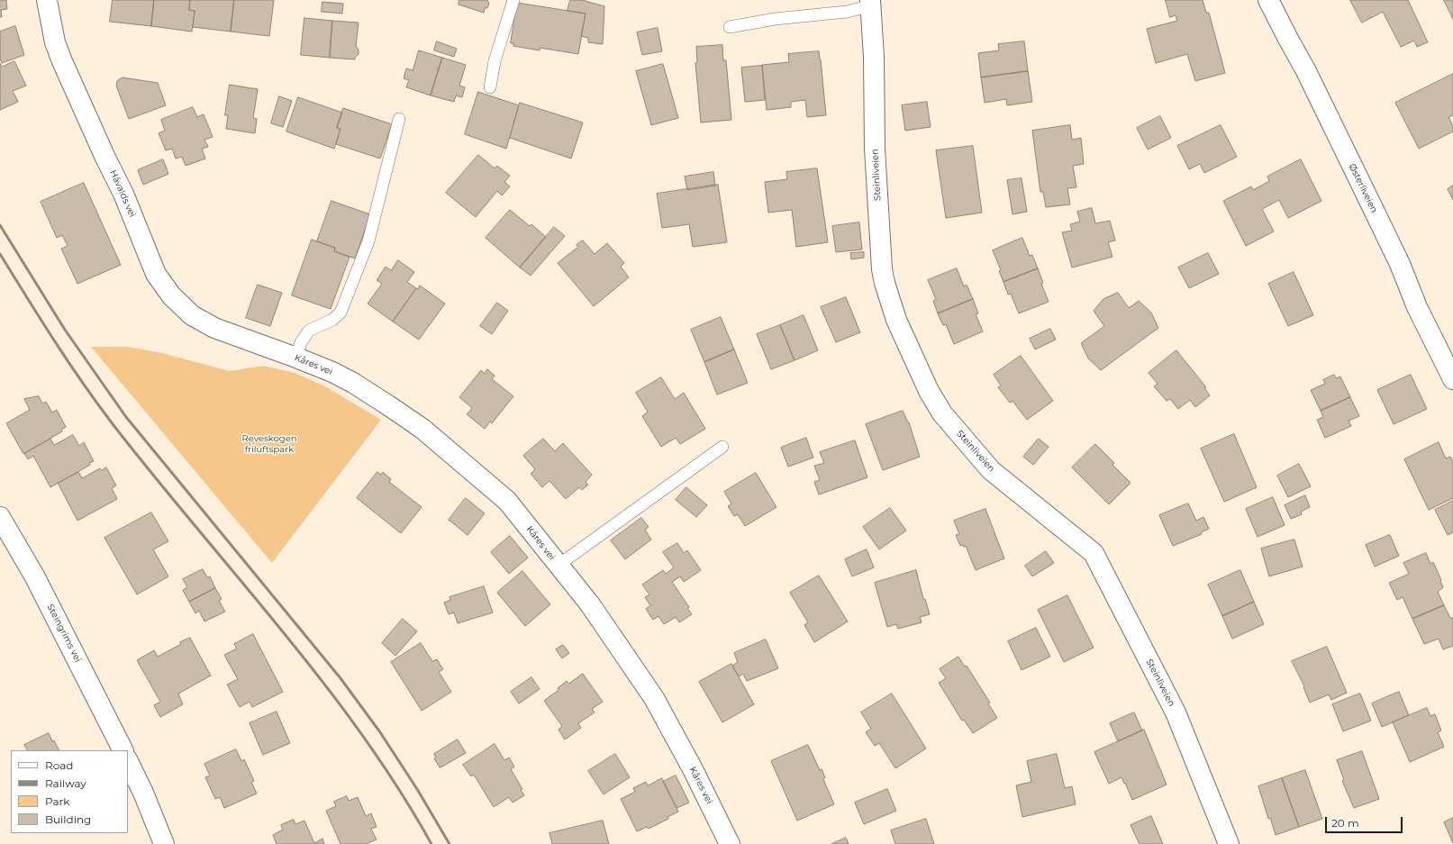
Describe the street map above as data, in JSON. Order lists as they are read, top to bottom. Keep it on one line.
{"streets":{"street":["Steinliveien","Østerliveien","Håvalds vei","Kåres vei","Steingrims vei"]},"crossings":[["Håvalds vei","Kåres vei"]],"parks":["Reveskogen friluftspark"],"legend":["Road","Railway","Park","Building"],"scale_bar":"20 m"}
